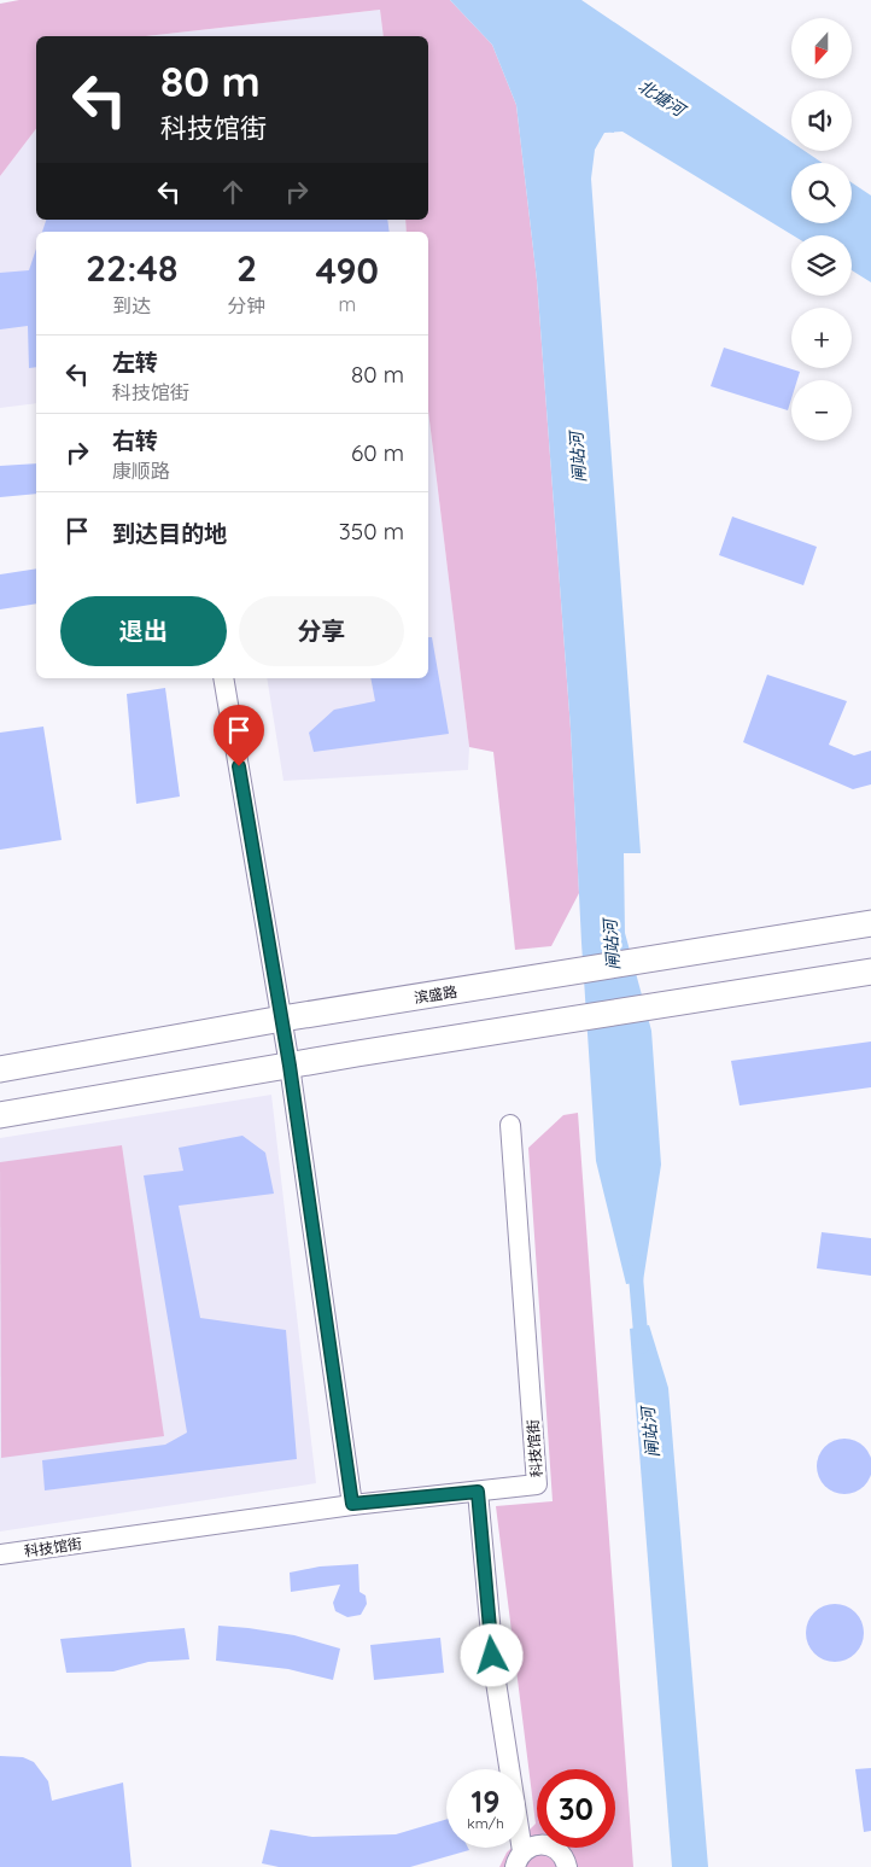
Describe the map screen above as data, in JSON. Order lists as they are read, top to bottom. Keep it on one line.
{"streets":{"main road":["滨盛路"],"street":["科技馆街"]},"water":["北塘河","闸站河"],"north":"bottom","page":{"map_buttons":["+","−"],"turn":["80 m","科技馆街"],"eta":["22:48","到达","2","分钟","490","m"],"list":[{"name":"左转","note":"科技馆街","value":"80 m"},{"name":"右转","note":"康顺路","value":"60 m"},{"name":"到达目的地","value":"350 m"}],"buttons":["退出","分享"],"speed":"19 km/h","limit":"30"}}
